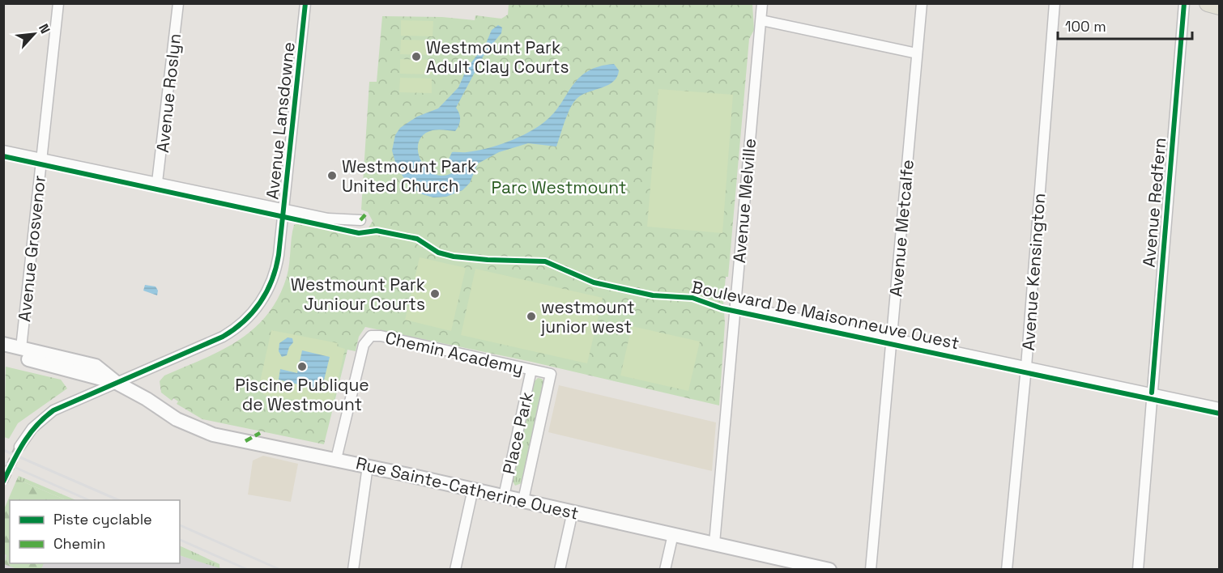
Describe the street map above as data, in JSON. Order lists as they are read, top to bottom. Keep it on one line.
{"streets":{"main road":["Rue Sainte-Catherine Ouest"],"street":["Avenue Roslyn","Avenue Lansdowne","Avenue Melville","Avenue Redfern","Avenue Metcalfe","Avenue Grosvenor","Avenue Kensington","Boulevard De Maisonneuve Ouest","Chemin Academy","Place Park"]},"crossings":[["Avenue Lansdowne","Rue Sainte-Catherine Ouest"],["Avenue Melville","Boulevard De Maisonneuve Ouest"],["Avenue Melville","Rue Sainte-Catherine Ouest"],["Avenue Redfern","Boulevard De Maisonneuve Ouest"],["Avenue Metcalfe","Boulevard De Maisonneuve Ouest"],["Avenue Grosvenor","Rue Sainte-Catherine Ouest"],["Avenue Kensington","Boulevard De Maisonneuve Ouest"],["Chemin Academy","Place Park"],["Chemin Academy","Rue Sainte-Catherine Ouest"],["Place Park","Rue Sainte-Catherine Ouest"]],"parks":["Parc Westmount"],"places":["Westmount Park Adult Clay Courts","Westmount Park United Church","Westmount Park Juniour Courts","westmount junior west","Piscine Publique de Westmount"],"legend":["Piste cyclable","Chemin"],"scale_bar":"100 m","north":"top right"}
